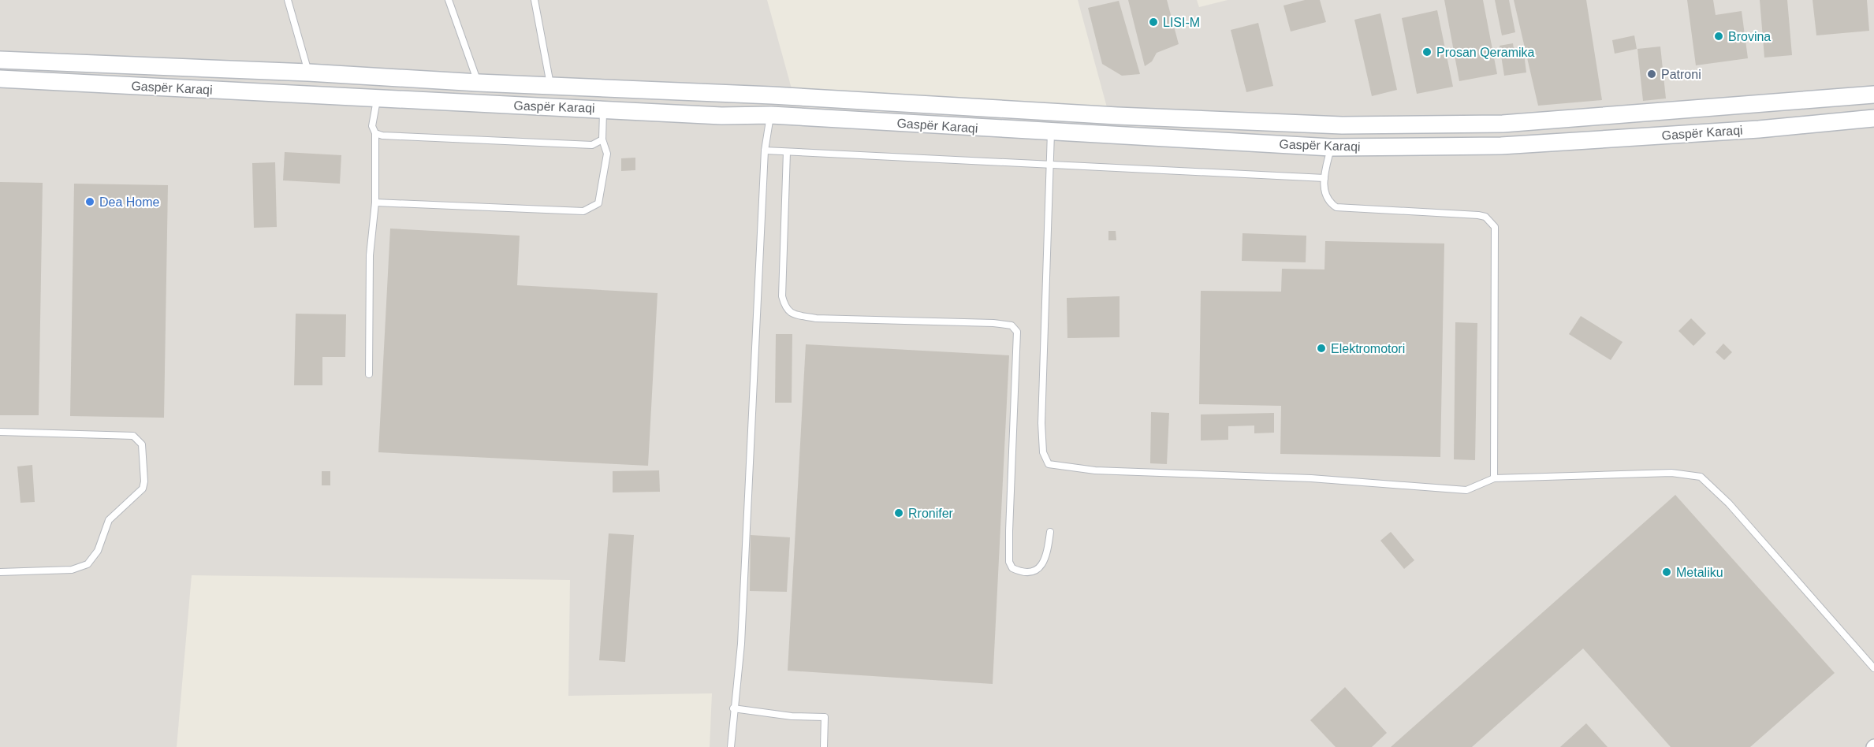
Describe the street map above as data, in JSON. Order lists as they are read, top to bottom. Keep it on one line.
{"streets":{"main road":["Gaspër Karaqi"]},"places":["LISI-M","Brovina","Prosan Qeramika","Patroni","Dea Home","Elektromotori","Rronifer","Metaliku"]}
